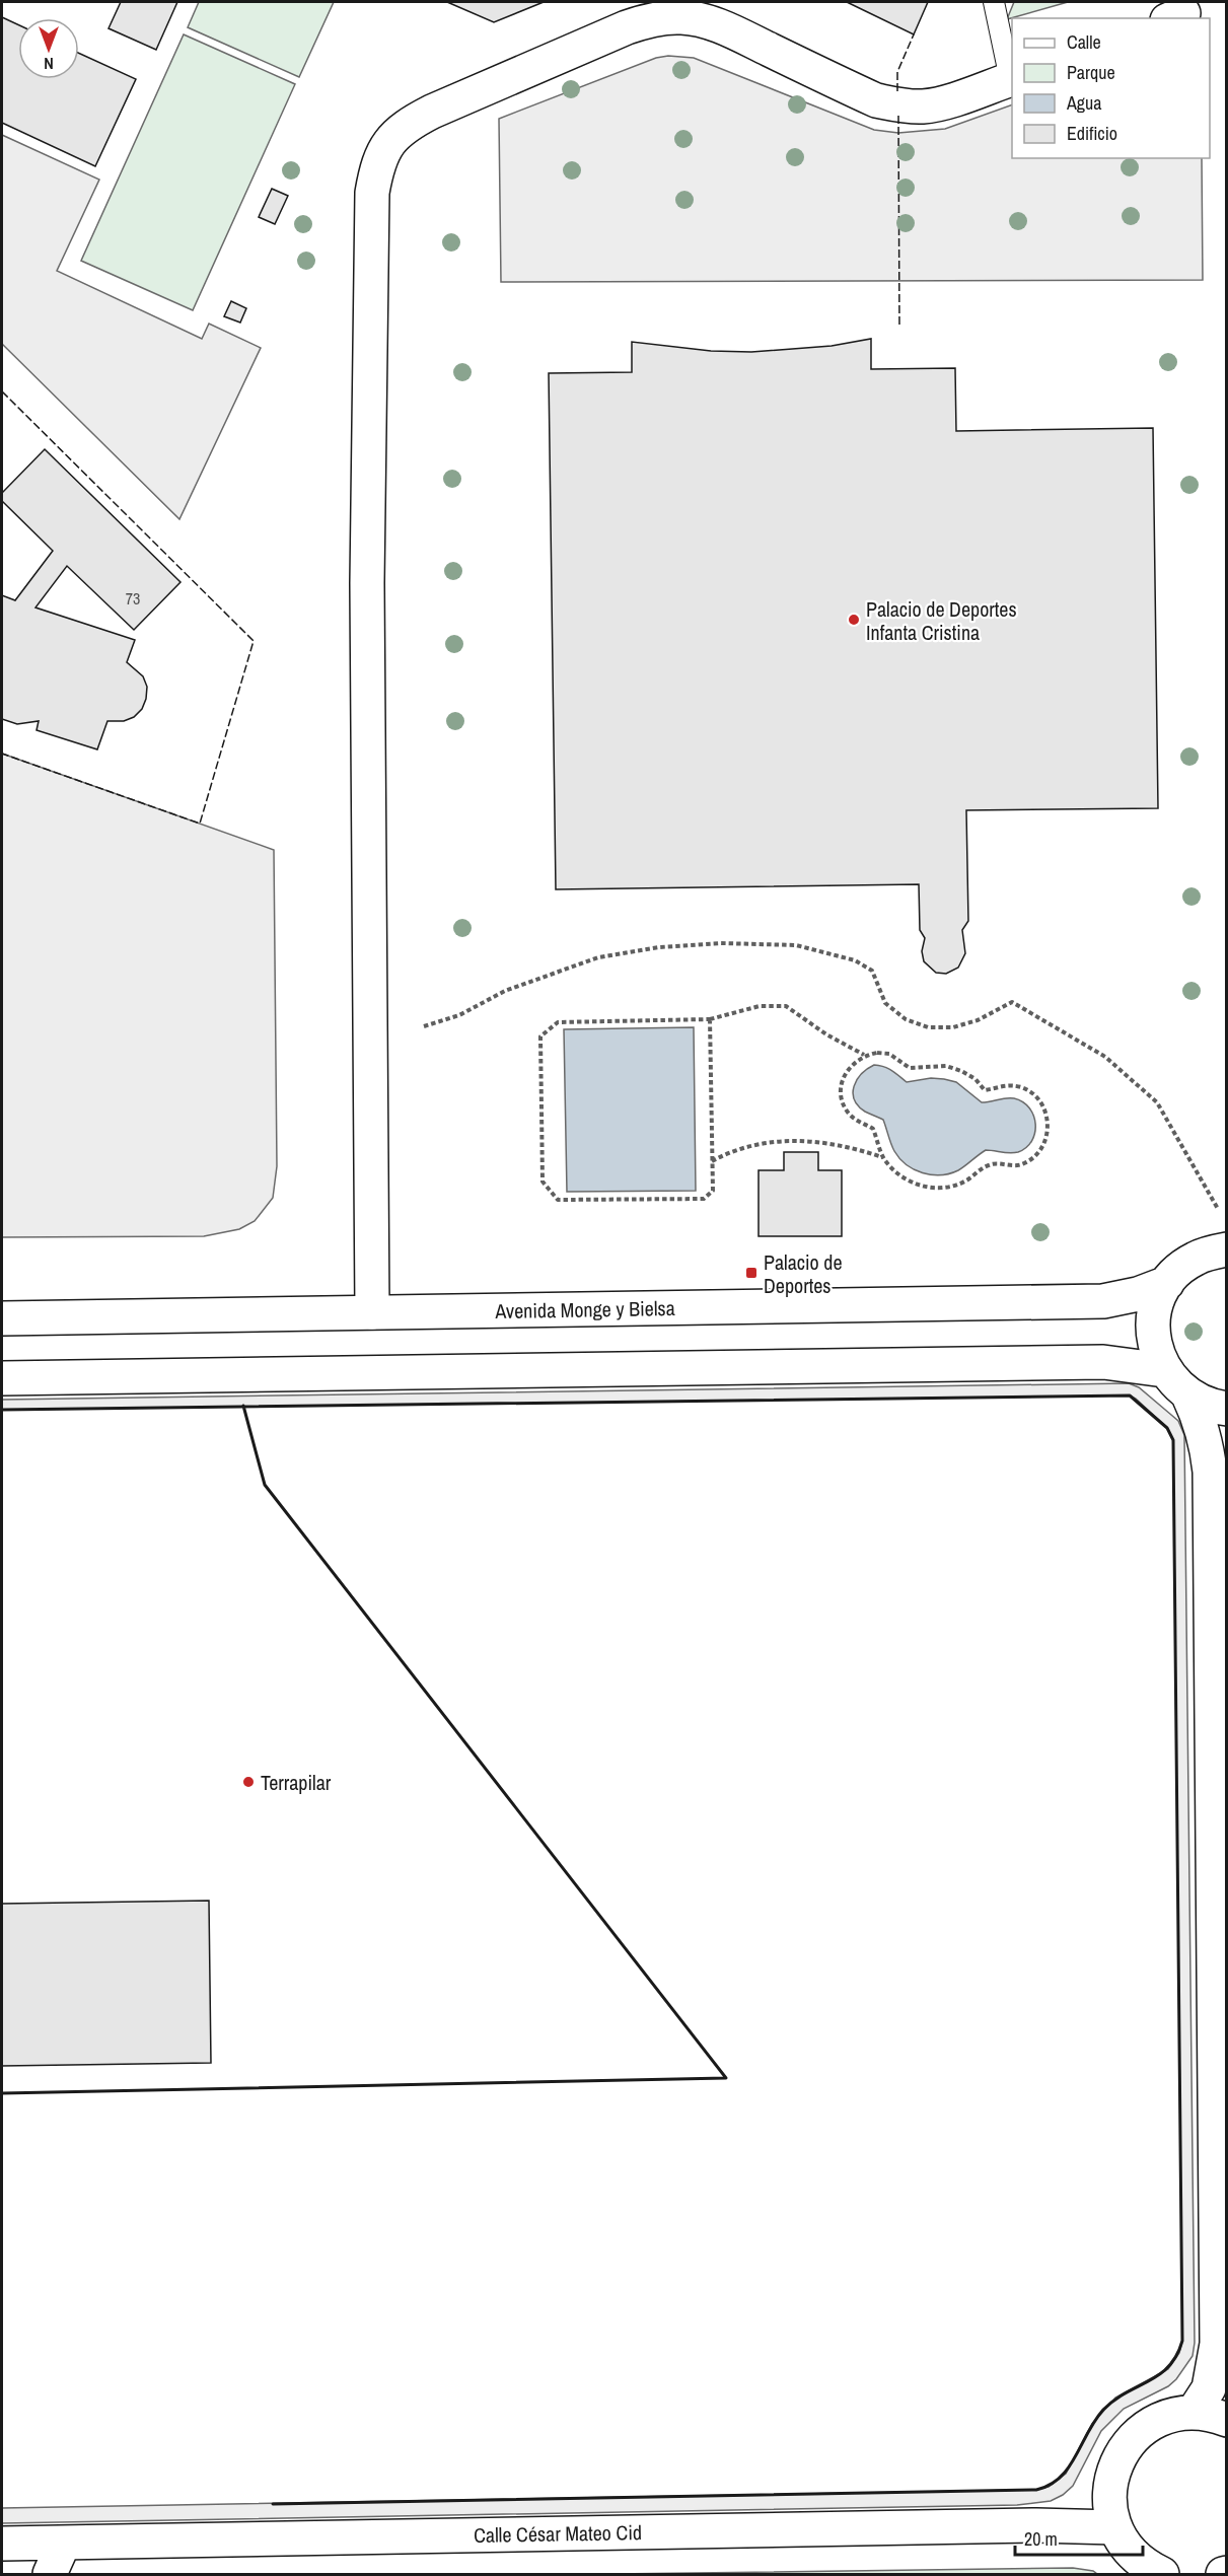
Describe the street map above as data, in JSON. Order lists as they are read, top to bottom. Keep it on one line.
{"streets":{"street":["Avenida Monge y Bielsa","Calle César Mateo Cid"]},"places":{"other":["Palacio de Deportes Infanta Cristina","Terrapilar"],"transit":["Palacio de Deportes"]},"house_numbers":["73"],"legend":["Calle","Parque","Agua","Edificio"],"scale_bar":"20 m","north":"bottom"}
